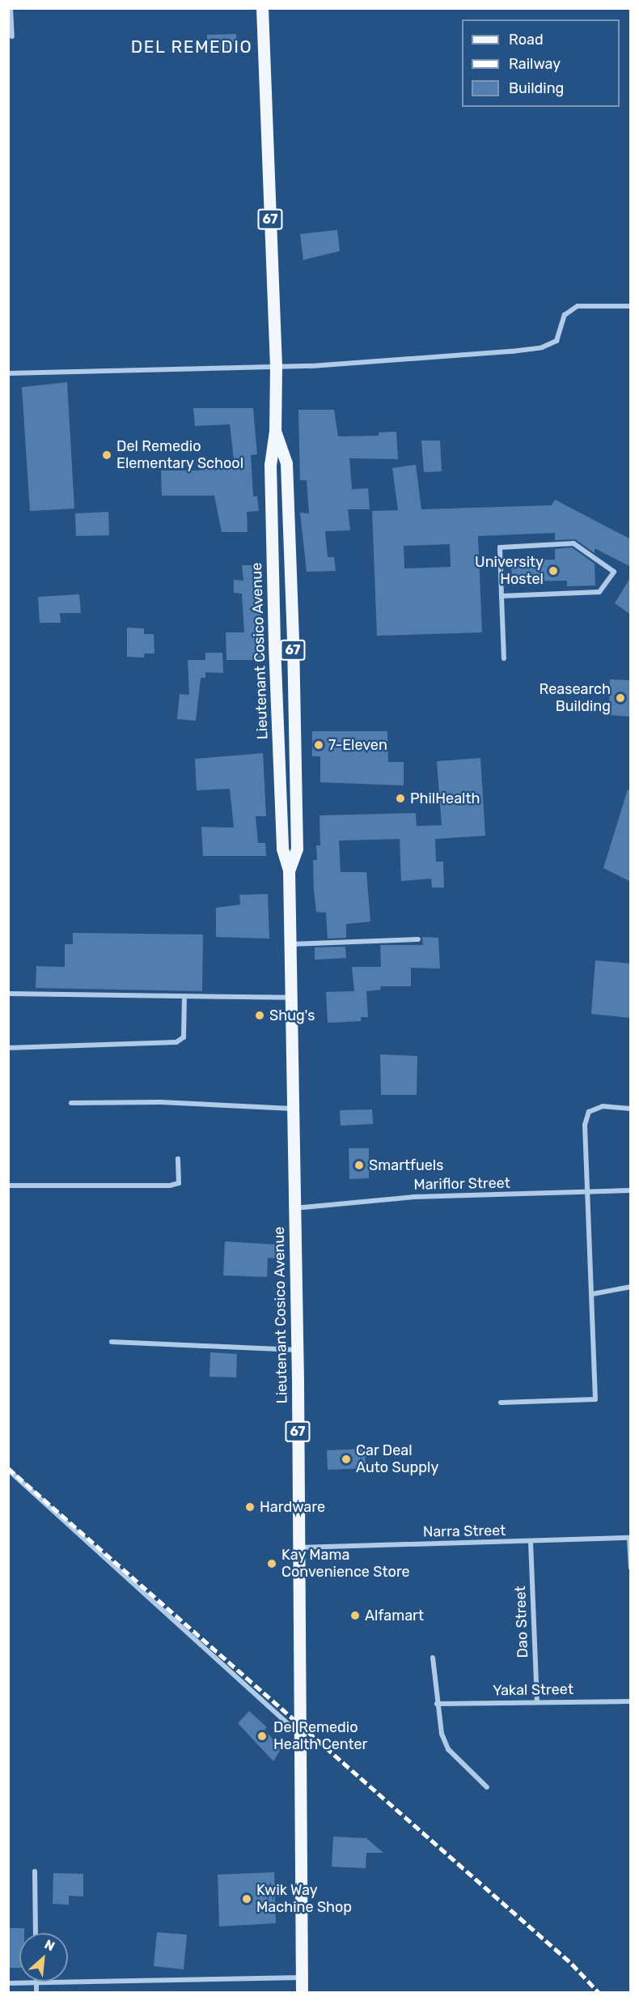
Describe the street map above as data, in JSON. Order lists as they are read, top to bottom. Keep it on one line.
{"streets":{"main road":["67","Lieutenant Cosico Avenue"],"street":["Mariflor Street","Narra Street","Dao Street","Yakal Street"]},"crossings":[["Lieutenant Cosico Avenue","Mariflor Street"],["Lieutenant Cosico Avenue","Narra Street"],["Narra Street","Dao Street"],["Dao Street","Yakal Street"]],"districts":["DEL REMEDIO"],"places":["Del Remedio Elementary School","University Hostel","Reasearch Building","7-Eleven","PhilHealth","Shug's","Smartfuels","Car Deal Auto Supply","Hardware","Kay Mama Convenience Store","Alfamart","Del Remedio Health Center","Kwik Way Machine Shop"],"legend":["Road","Railway","Building"],"north":"top right"}
